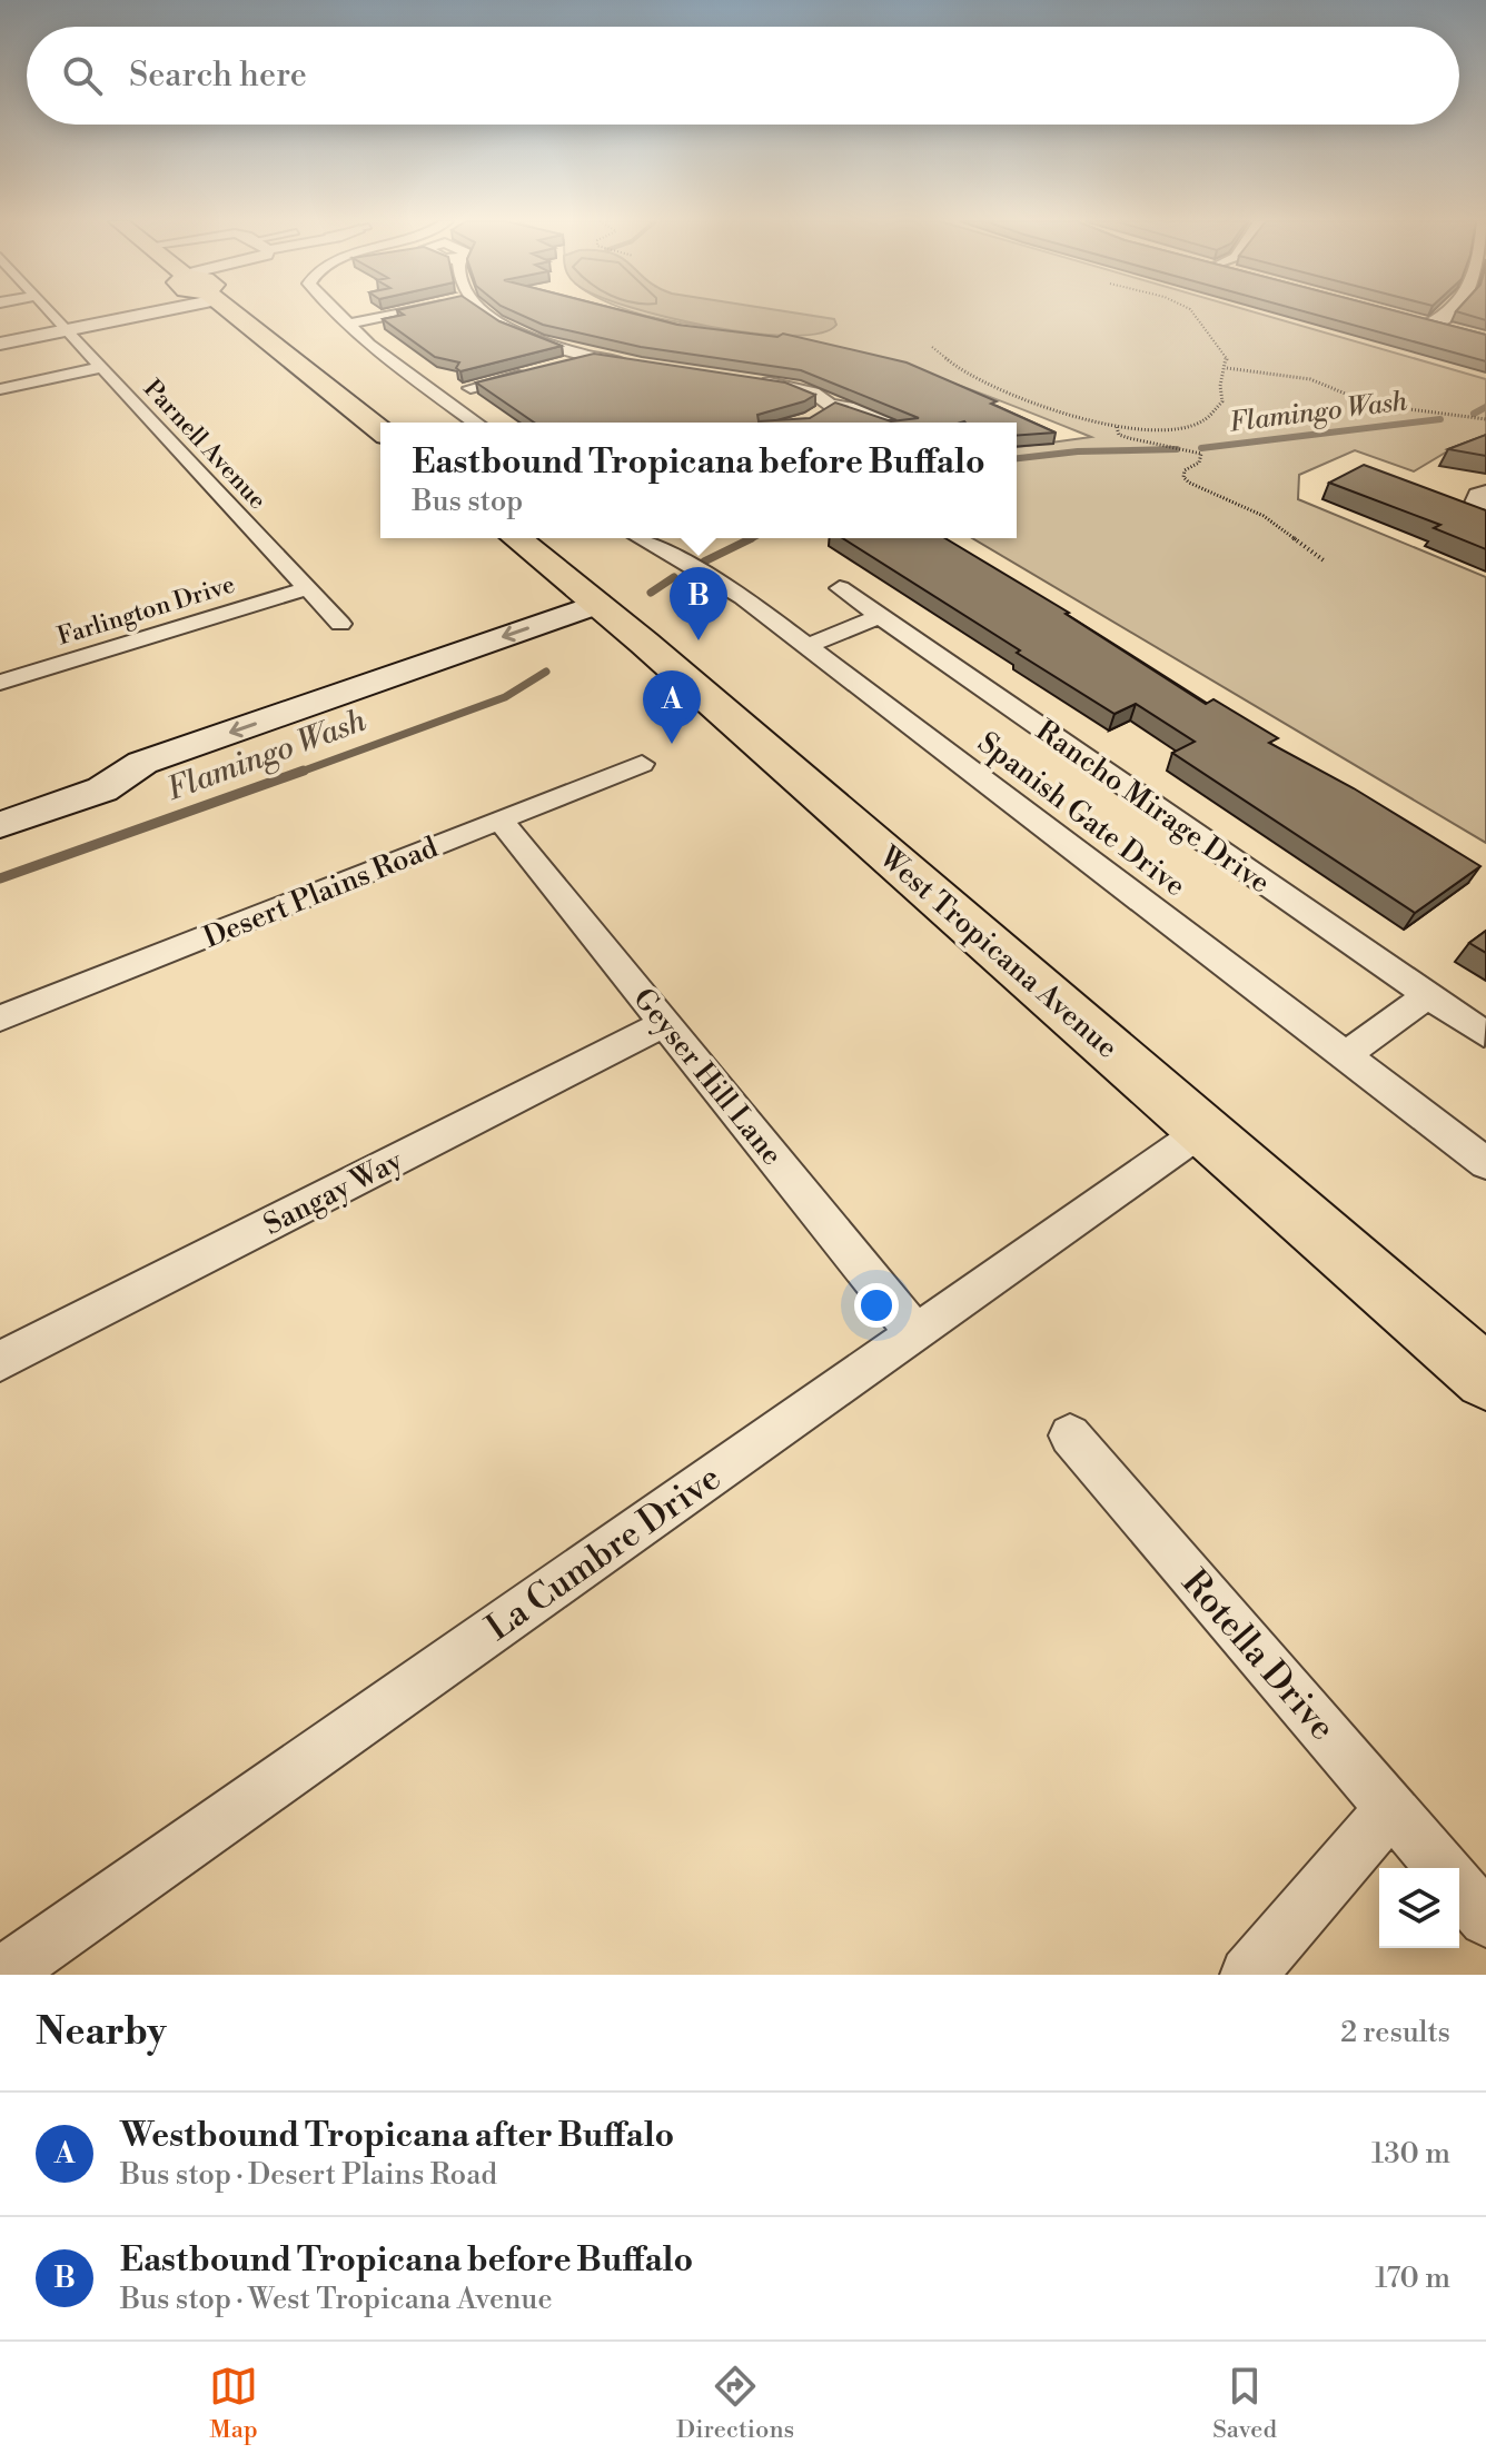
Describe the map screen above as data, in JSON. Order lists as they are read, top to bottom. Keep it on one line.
{"streets":{"main road":["West Tropicana Avenue"],"street":["Parnell Avenue","Farlington Drive","Rancho Mirage Drive","Spanish Gate Drive","Desert Plains Road","Geyser Hill Lane","Sangay Way","La Cumbre Drive","Rotella Drive"]},"crossings":[["Parnell Avenue","Farlington Drive"],["Desert Plains Road","Geyser Hill Lane"],["West Tropicana Avenue","La Cumbre Drive"],["Geyser Hill Lane","Sangay Way"],["Geyser Hill Lane","La Cumbre Drive"]],"water":["Flamingo Wash"],"page":{"search":"Search here","popup":["Eastbound Tropicana before Buffalo","Bus stop"],"pins":["B","A"],"heading":["Nearby","2 results"],"list":[{"mark":"A","name":"Westbound Tropicana after Buffalo","note":"Bus stop · Desert Plains Road","value":"130 m"},{"mark":"B","name":"Eastbound Tropicana before Buffalo","note":"Bus stop · West Tropicana Avenue","value":"170 m"}],"nav":["Map","Directions","Saved"]}}
